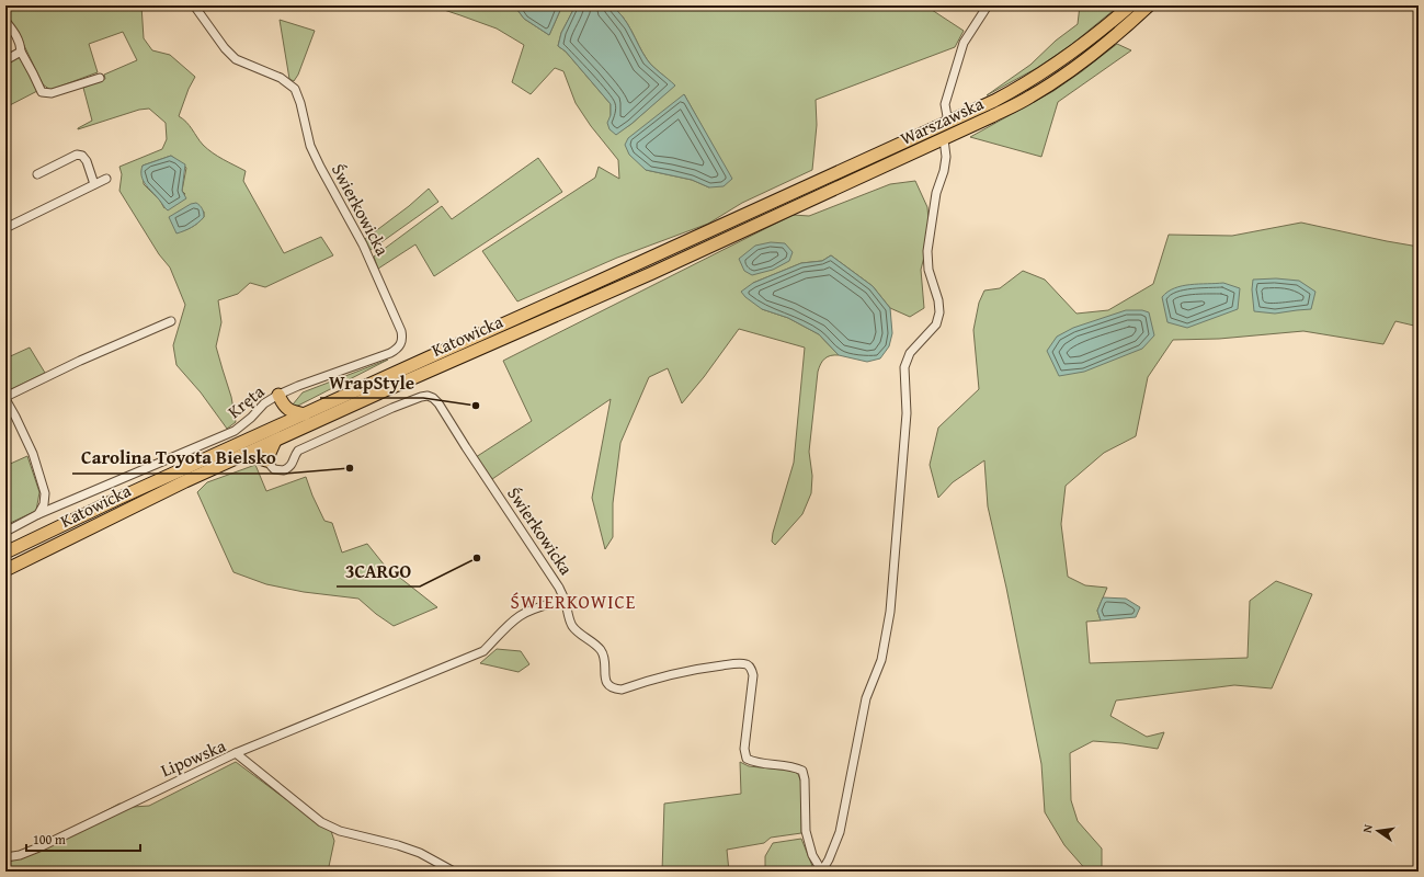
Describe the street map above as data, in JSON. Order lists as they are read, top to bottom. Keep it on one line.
{"streets":{"main road":["Warszawska","Katowicka"],"street":["Świerkowicka","Kręta","Lipowska"]},"crossings":[["Warszawska","Katowicka"],["Świerkowicka","Kręta"]],"districts":["ŚWIERKOWICE"],"places":["WrapStyle","Carolina Toyota Bielsko","3CARGO"],"scale_bar":"100 m","north":"left"}
